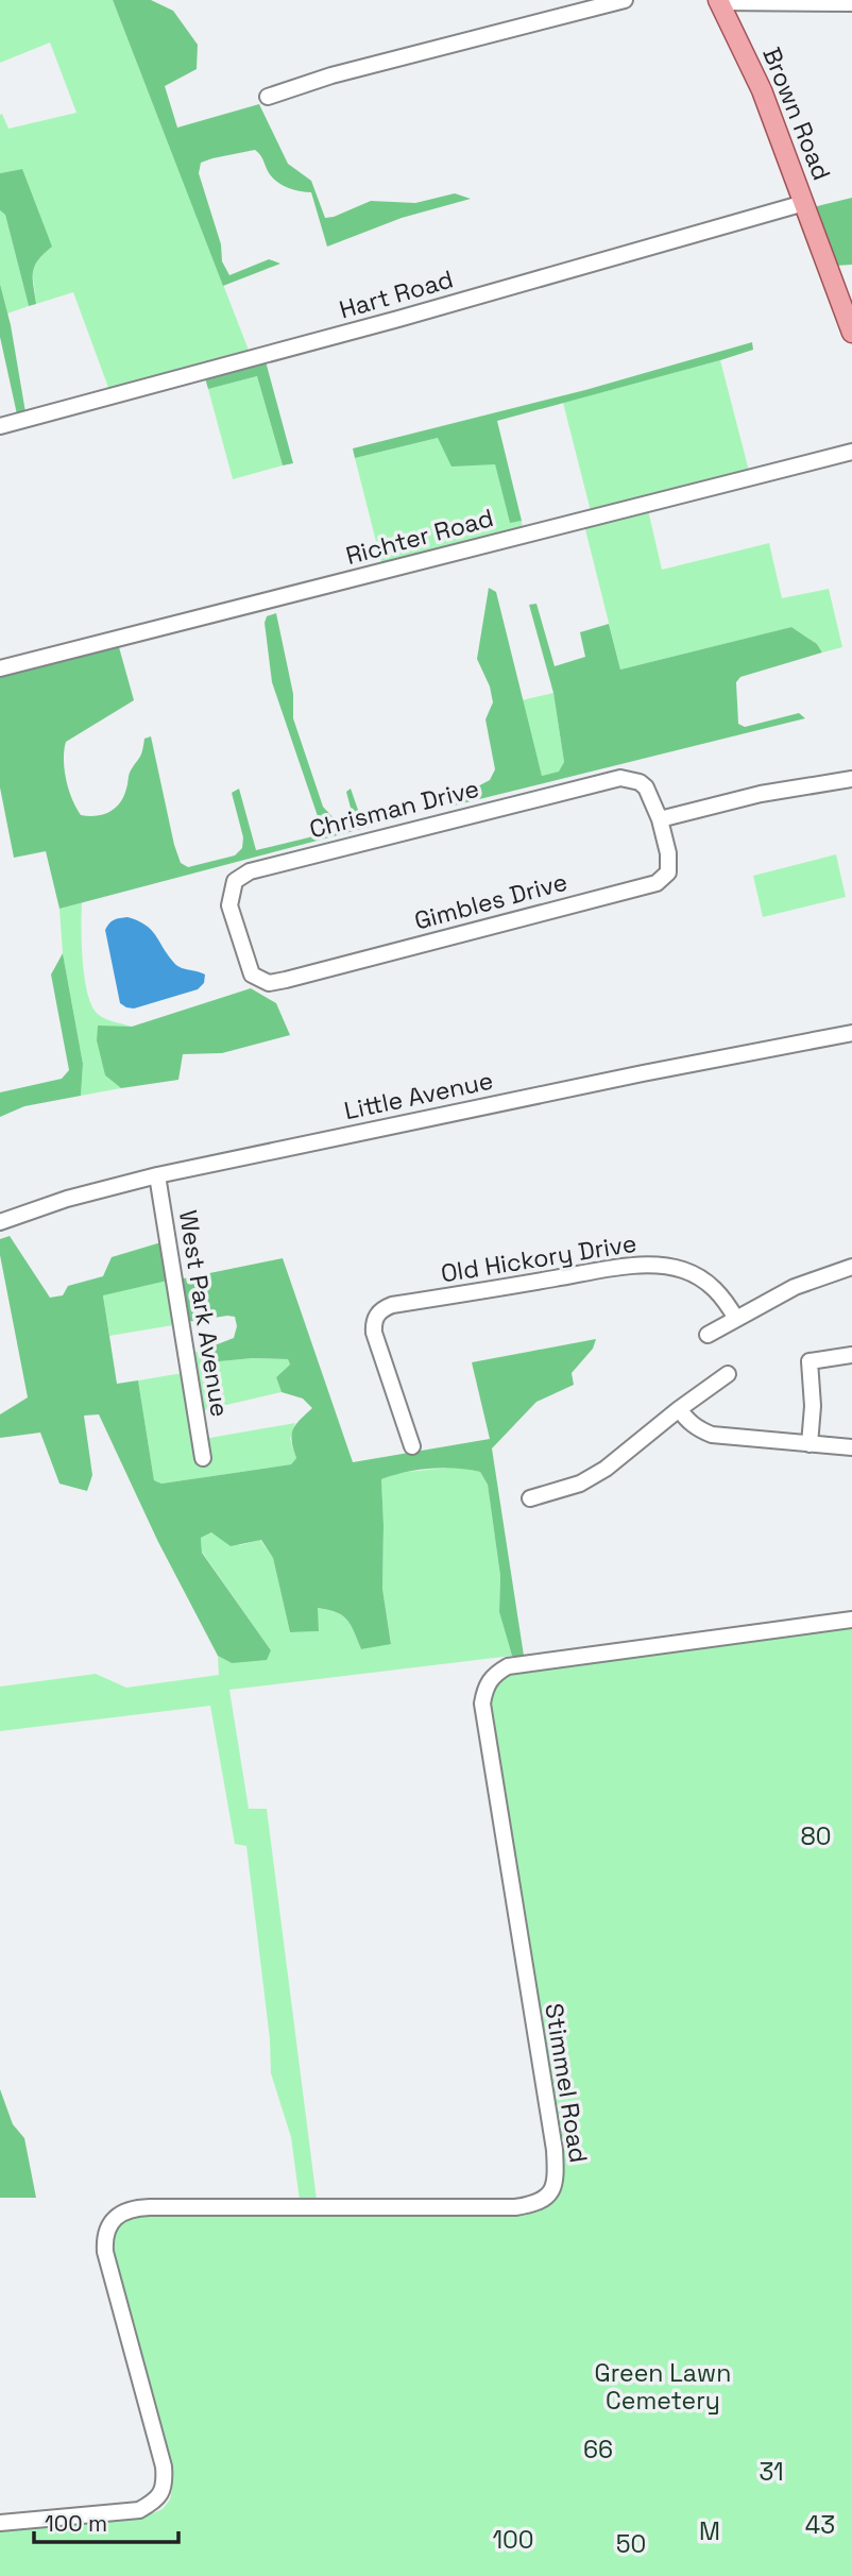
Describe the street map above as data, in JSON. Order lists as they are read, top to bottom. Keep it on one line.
{"streets":{"main road":["Brown Road"],"street":["Hart Road","Richter Road","Chrisman Drive","Gimbles Drive","Little Avenue","Old Hickory Drive","West Park Avenue","Stimmel Road"]},"crossings":[["Brown Road","Hart Road"],["Chrisman Drive","Gimbles Drive"],["Little Avenue","West Park Avenue"]],"parks":["80","Green Lawn Cemetery","66","31","43","M","100","50"],"scale_bar":"100 m"}
